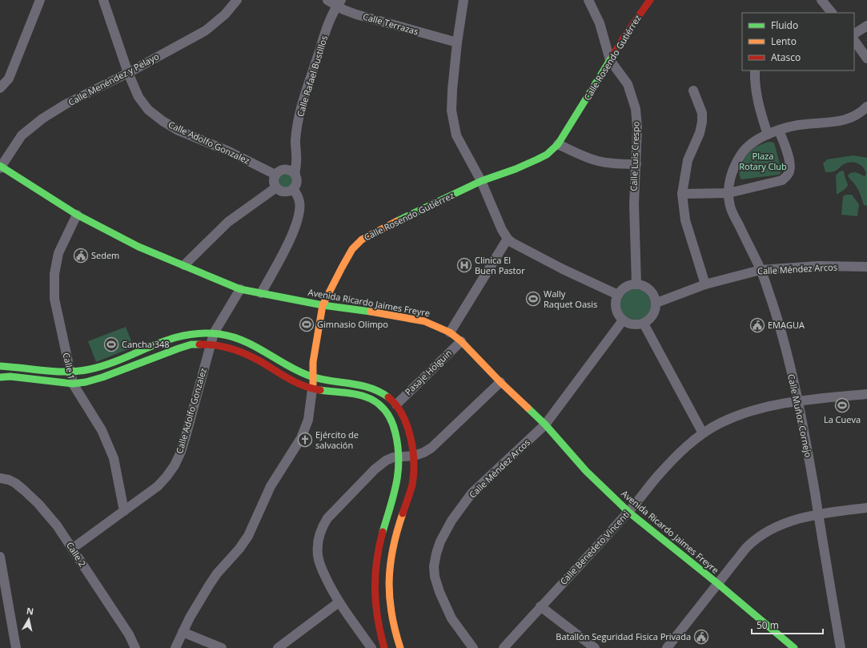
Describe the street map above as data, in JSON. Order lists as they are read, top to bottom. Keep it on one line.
{"streets":{"street":["Calle Terrazas","Calle Rosendo Gutiérrez","Calle Rafael Bustillos","Calle Menéndez y Pelayo","Calle Adolfo Gonzalez","Calle Luis Crespo","Calle Méndez Arcos","Avenida Ricardo Jaimes Freyre","Calle 1","Pasaje Holguin","Calle Muñoz Cornejo","Calle Benedeto Vincenti","Calle 2"]},"crossings":[["Calle Terrazas","Calle Rafael Bustillos"],["Calle Rosendo Gutiérrez","Calle Luis Crespo"],["Calle Rosendo Gutiérrez","Avenida Ricardo Jaimes Freyre"],["Calle Rafael Bustillos","Calle Adolfo Gonzalez"],["Calle Menéndez y Pelayo","Calle Adolfo Gonzalez"],["Calle Menéndez y Pelayo","Avenida Ricardo Jaimes Freyre"],["Calle Adolfo Gonzalez","Avenida Ricardo Jaimes Freyre"],["Calle Adolfo Gonzalez","Calle 1"],["Calle Adolfo Gonzalez","Calle 2"],["Calle Luis Crespo","Calle Méndez Arcos"],["Calle Méndez Arcos","Avenida Ricardo Jaimes Freyre"],["Calle Méndez Arcos","Calle Muñoz Cornejo"],["Avenida Ricardo Jaimes Freyre","Calle 1"],["Avenida Ricardo Jaimes Freyre","Pasaje Holguin"],["Avenida Ricardo Jaimes Freyre","Calle Benedeto Vincenti"],["Calle Muñoz Cornejo","Calle Benedeto Vincenti"]],"parks":["Plaza Rotary Club"],"places":{"public building":["Sedem","EMAGUA","Batallón Seguridad Fisica Privada"],"hospital":["Clinica El Buen Pastor"],"sports":["Wally Raquet Oasis","Gimnasio Olimpo","Cancha 348","La Cueva"],"church":["Ejército de salvación"]},"legend":["Fluido","Lento","Atasco"],"scale_bar":"50 m","north":"top"}
